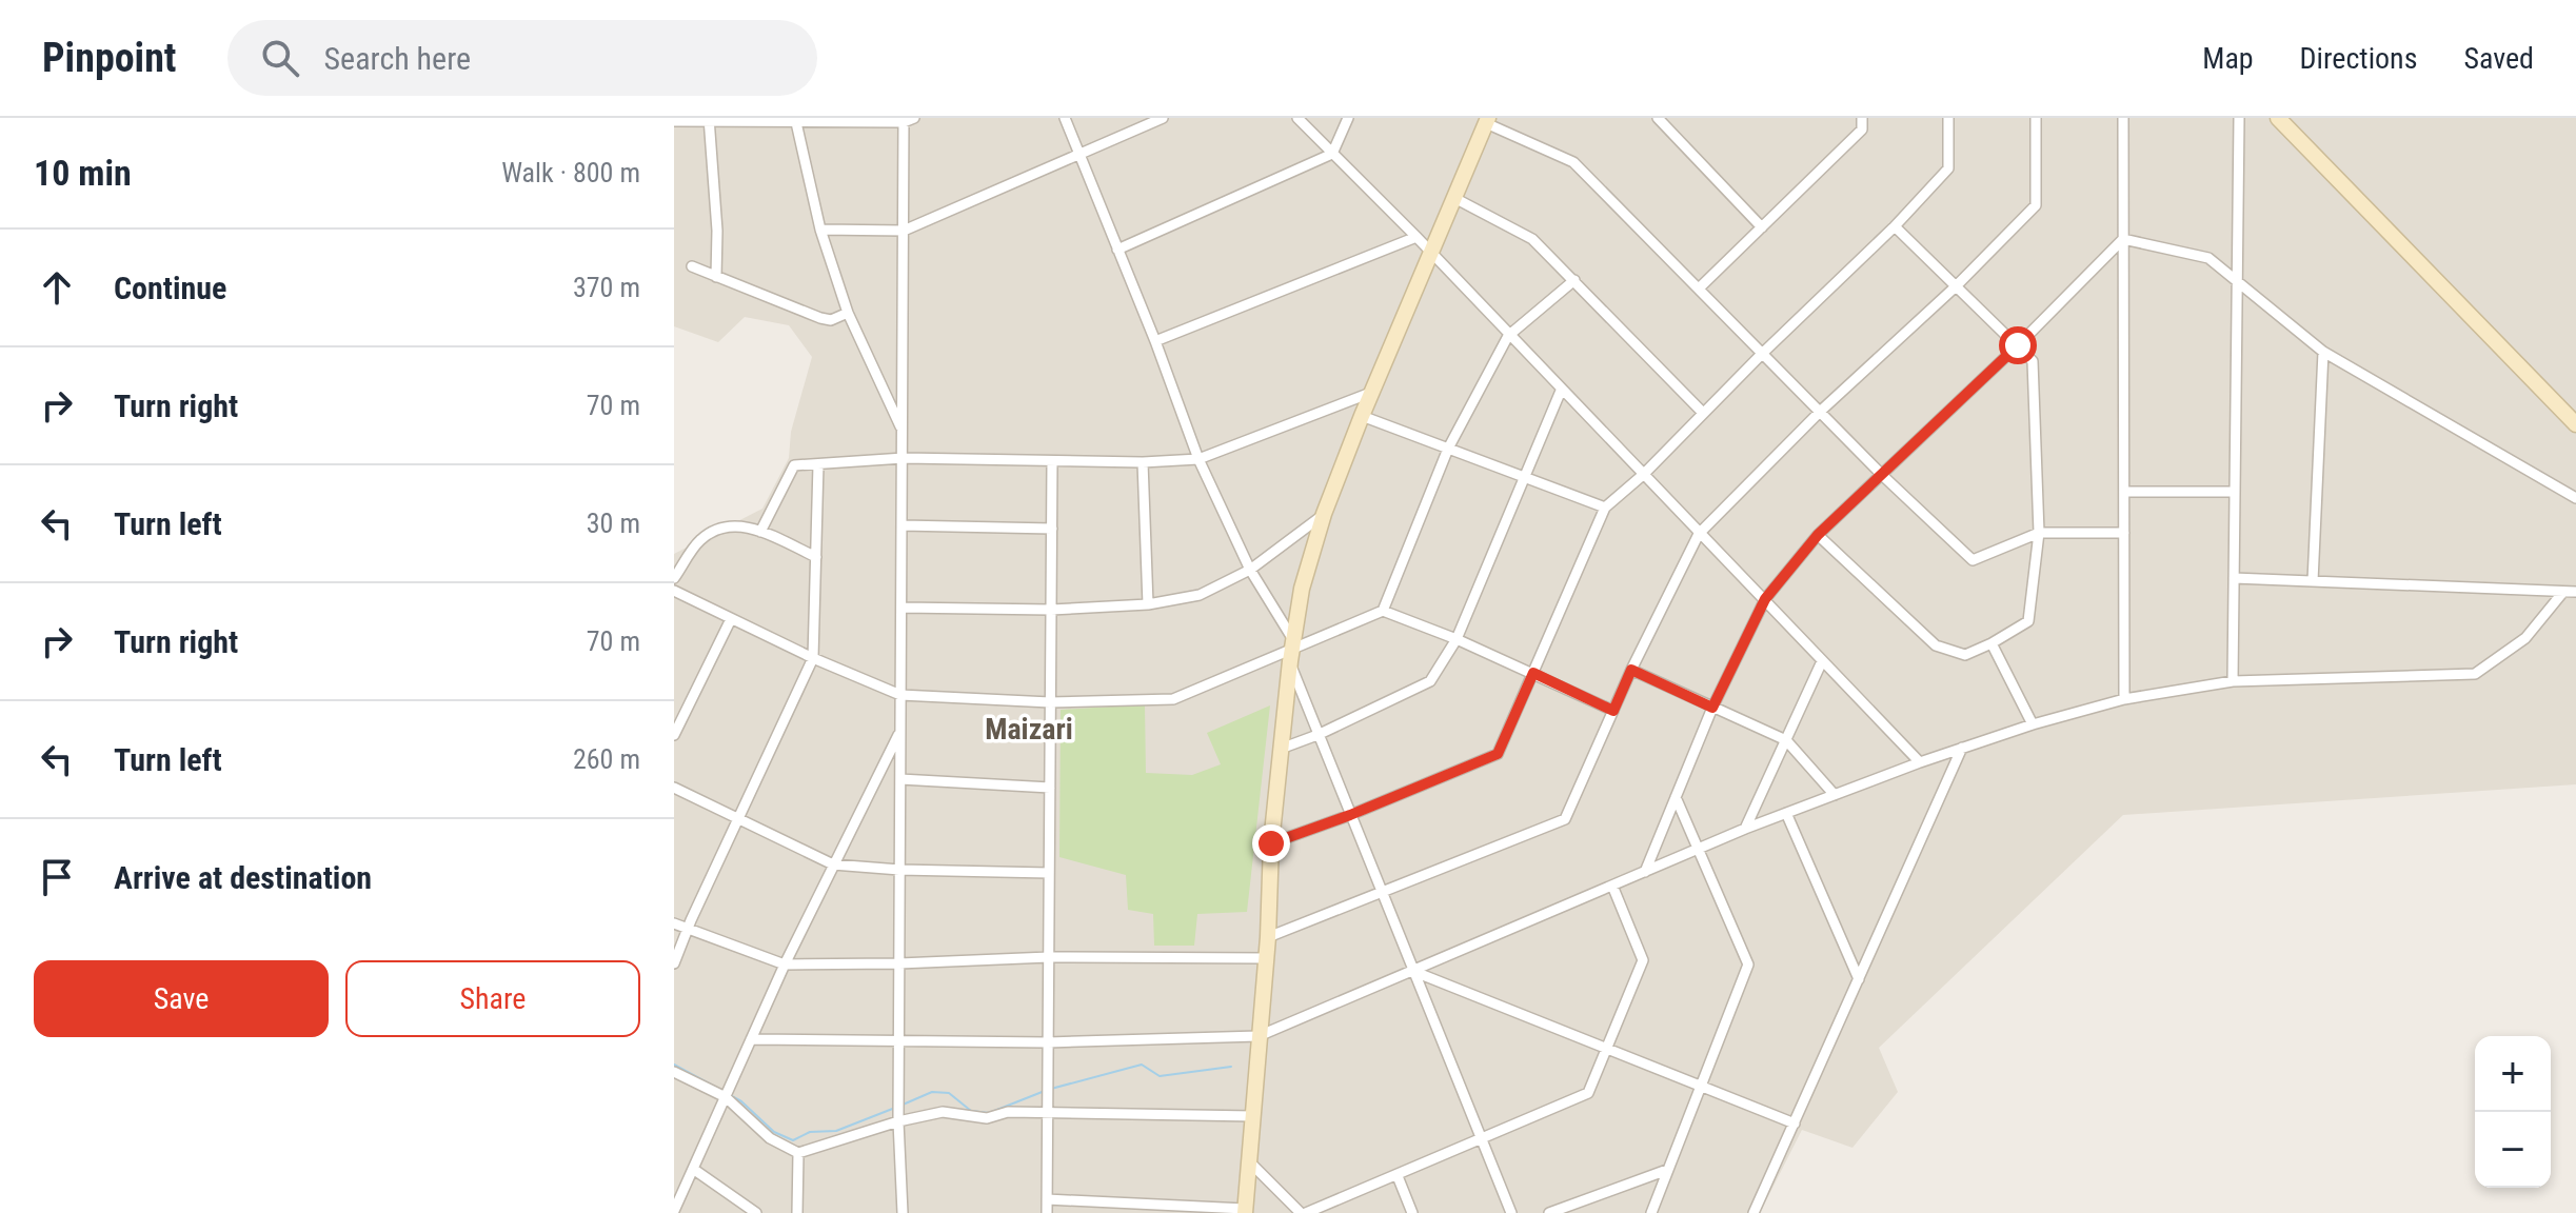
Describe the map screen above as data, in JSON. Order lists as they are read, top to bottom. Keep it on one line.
{"districts":["Maizari"],"page":{"header":"Pinpoint","search":"Search here","nav":["Map","Directions","Saved"],"heading":["10 min","Walk · 800 m"],"list":[["Continue","370 m"],["Turn right","70 m"],["Turn left","30 m"],["Turn right","70 m"],["Turn left","260 m"],"Arrive at destination"],"buttons":["Save","Share"],"map_buttons":["+","−"]}}
